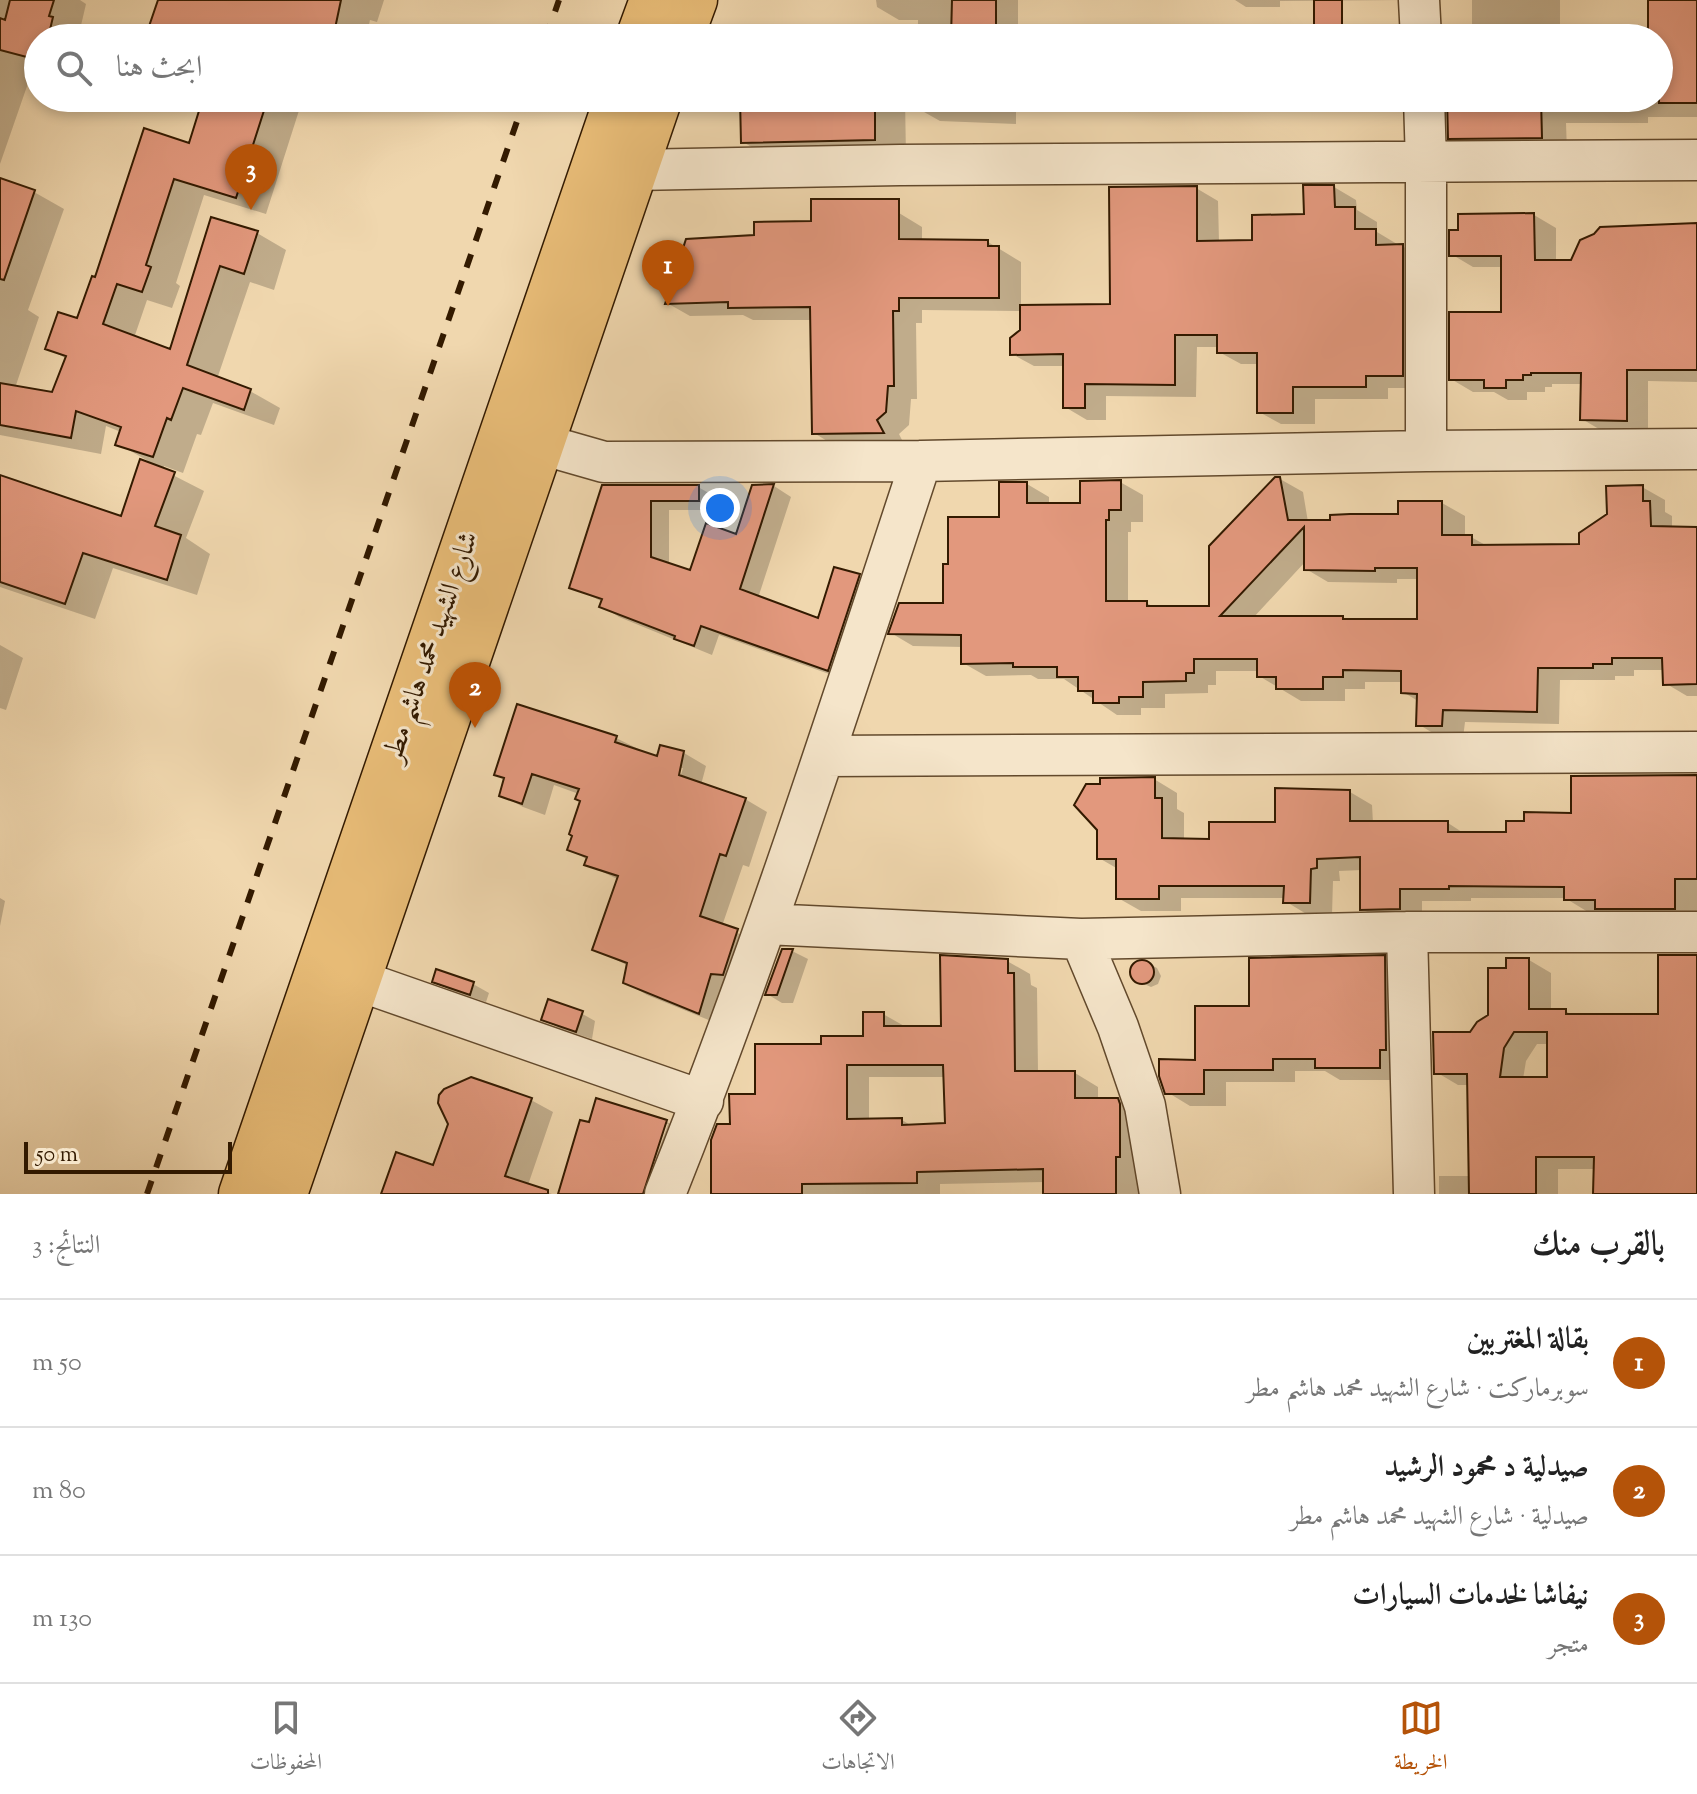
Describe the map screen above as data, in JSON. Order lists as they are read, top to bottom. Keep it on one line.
{"streets":{"main road":["شارع الشهيد محمد هاشم مطر"]},"scale_bar":"50 m","page":{"search":"ابحث هنا","pins":["3","1","2"],"scale":"50 m","heading":["بالقرب منك","النتائج: 3"],"list":[{"mark":"1","name":"بقالة المغتربين","note":"سوبرماركت · شارع الشهيد محمد هاشم مطر","value":"50 m"},{"mark":"2","name":"صيدلية د محمود الرشيد","note":"صيدلية · شارع الشهيد محمد هاشم مطر","value":"80 m"},{"mark":"3","name":"نيفاشا لخدمات السيارات","note":"متجر","value":"130 m"}],"nav":["الخريطة","الاتجاهات","المحفوظات"]}}
